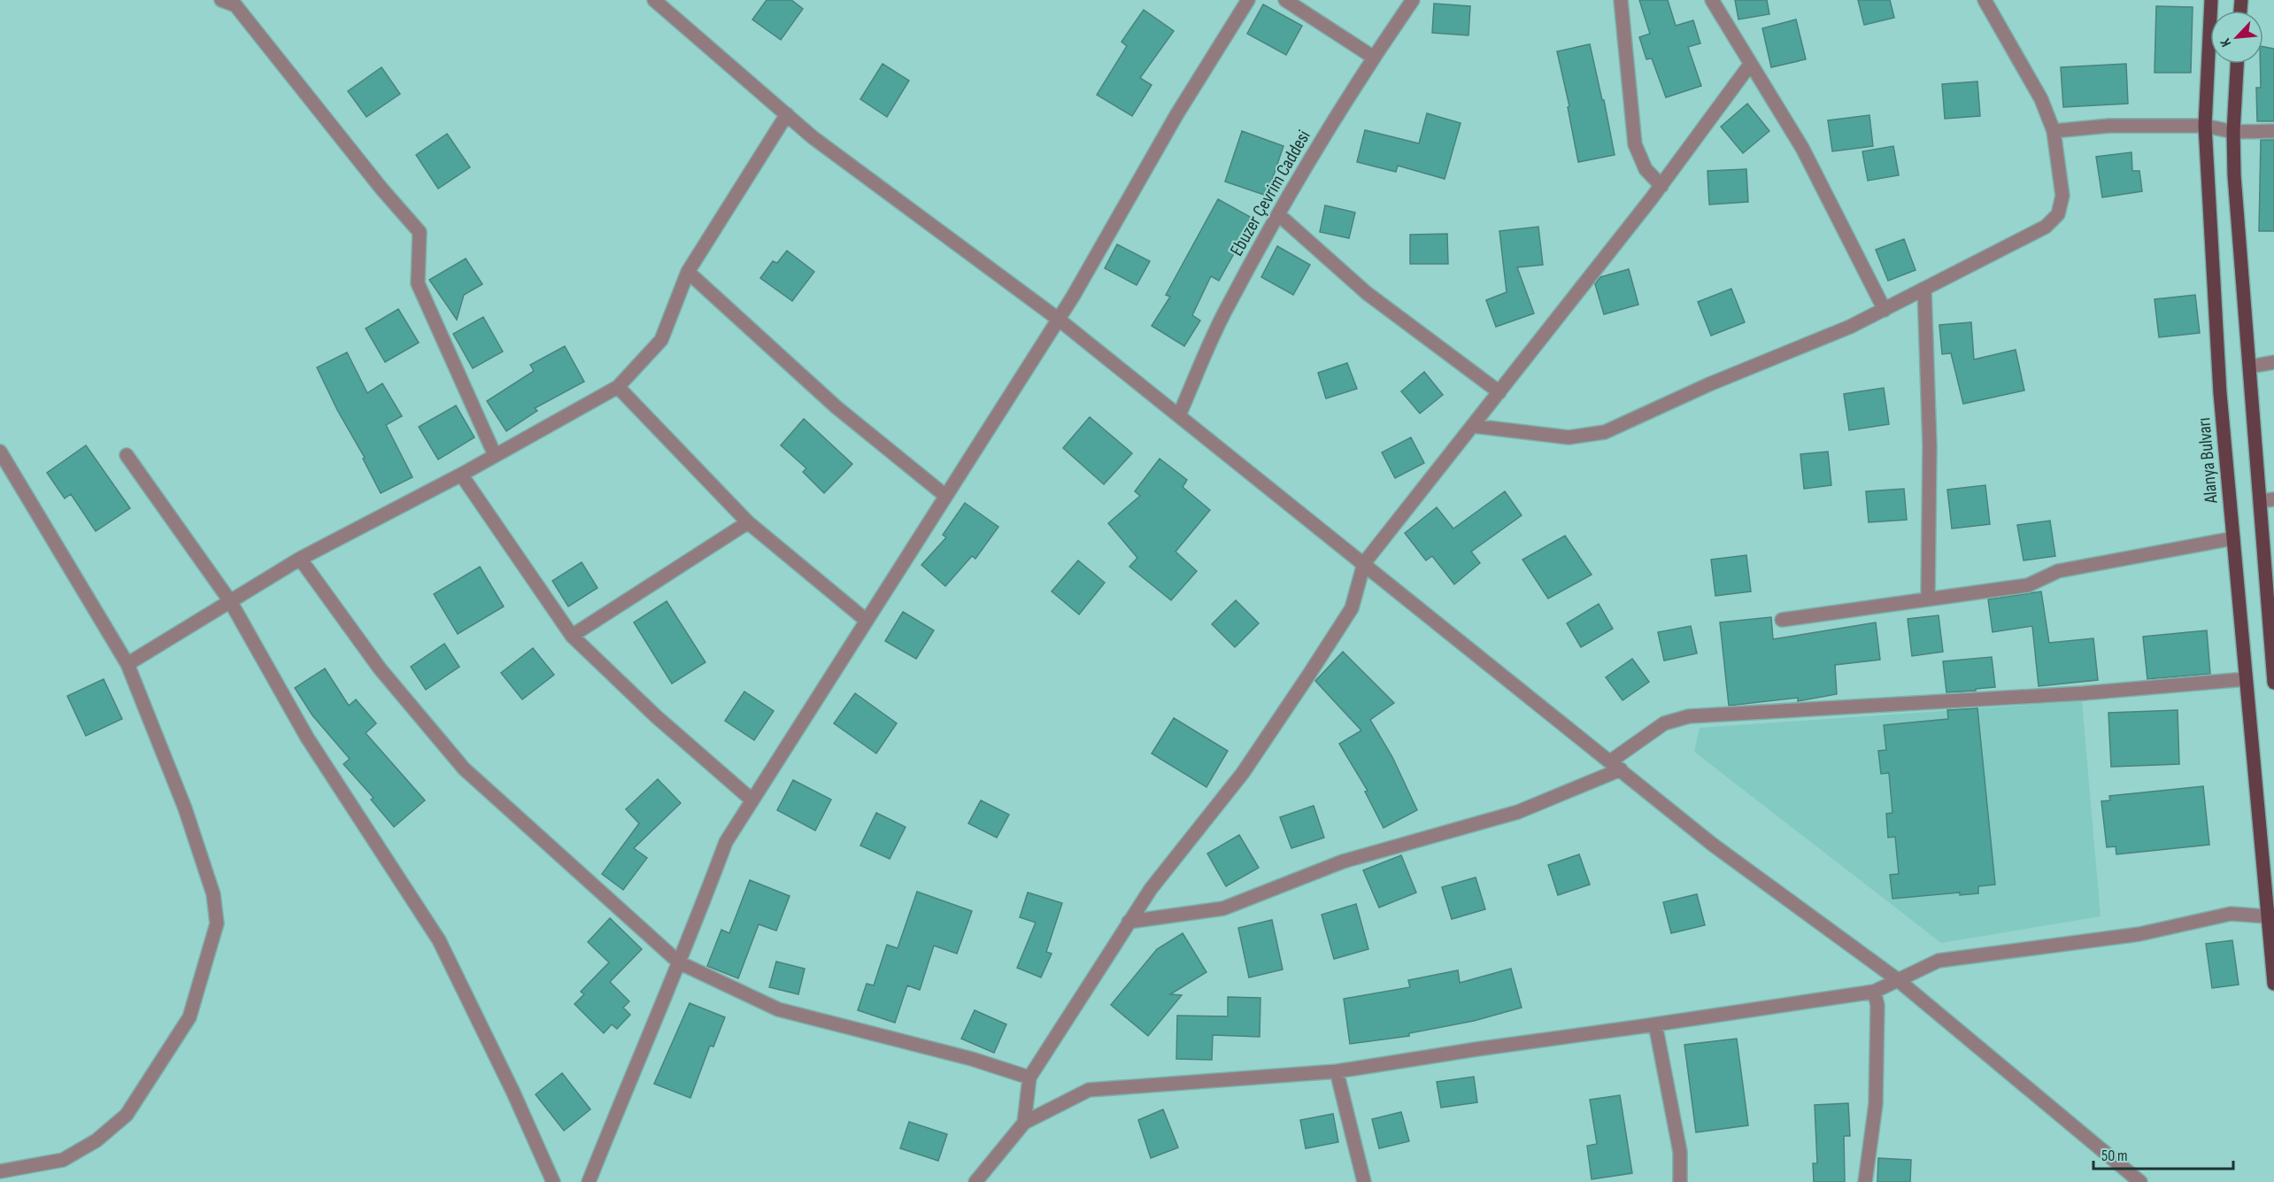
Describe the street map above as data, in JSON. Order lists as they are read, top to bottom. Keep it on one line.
{"streets":{"main road":["Alanya Bulvarı"],"street":["Ebuzer Çevrim Caddesi"]},"scale_bar":"50 m","north":"bottom left"}
